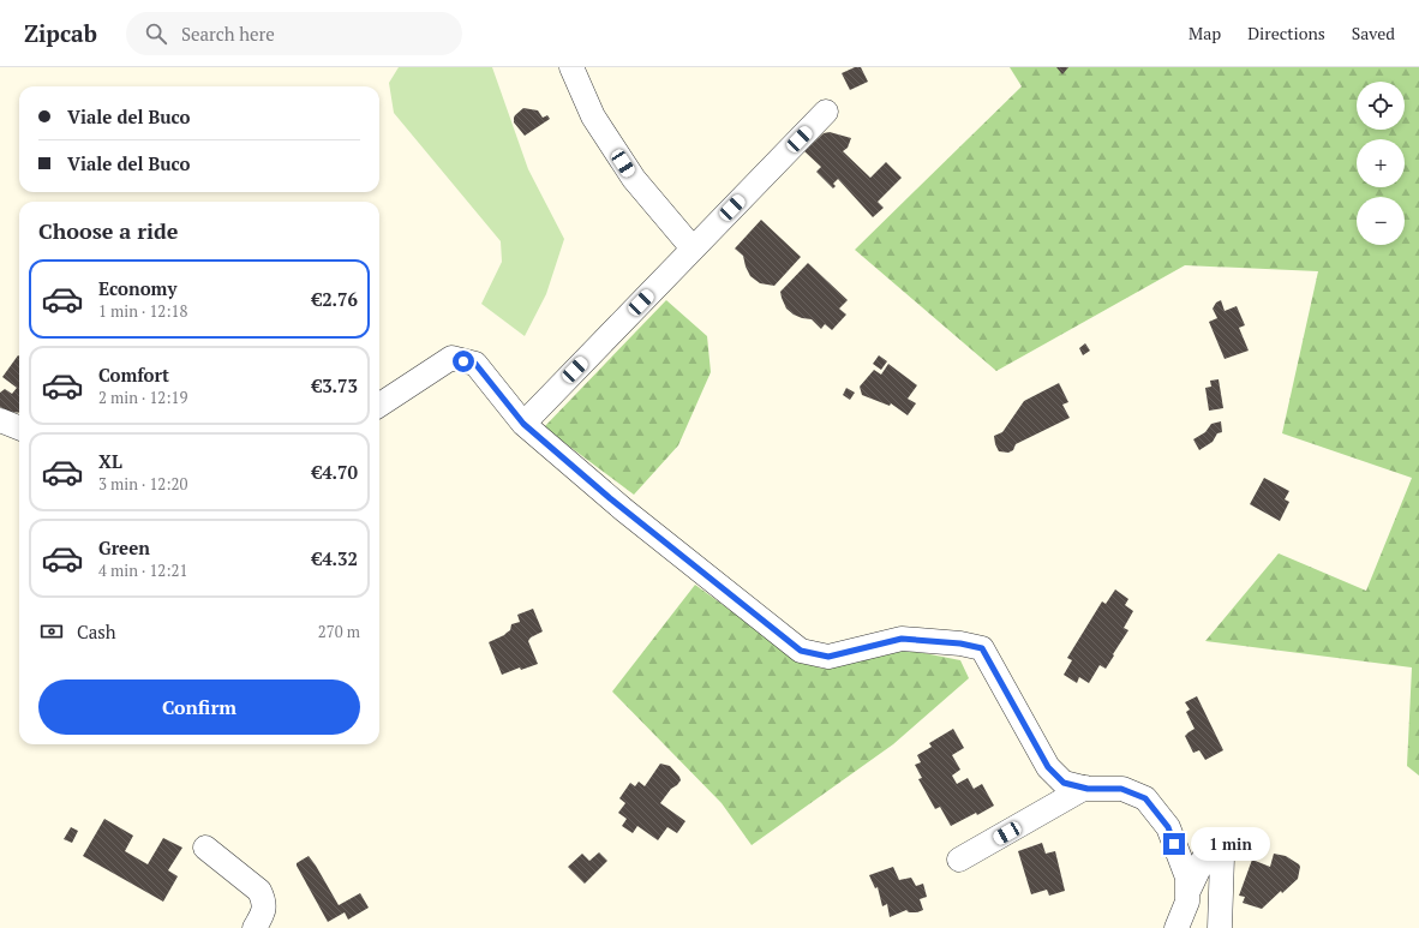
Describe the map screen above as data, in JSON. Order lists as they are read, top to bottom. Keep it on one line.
{"page":{"header":"Zipcab","search":"Search here","nav":["Map","Directions","Saved"],"map_buttons":["+","−"],"banner":["Viale del Buco","Viale del Buco"],"heading":"Choose a ride","list":[{"name":"Economy","note":"1 min · 12:18","value":"€2.76"},{"name":"Comfort","note":"2 min · 12:19","value":"€3.73"},{"name":"XL","note":"3 min · 12:20","value":"€4.70"},{"name":"Green","note":"4 min · 12:21","value":"€4.32"}],"pay":["Cash","270 m"],"buttons":"Confirm","bubble":"1 min"}}
